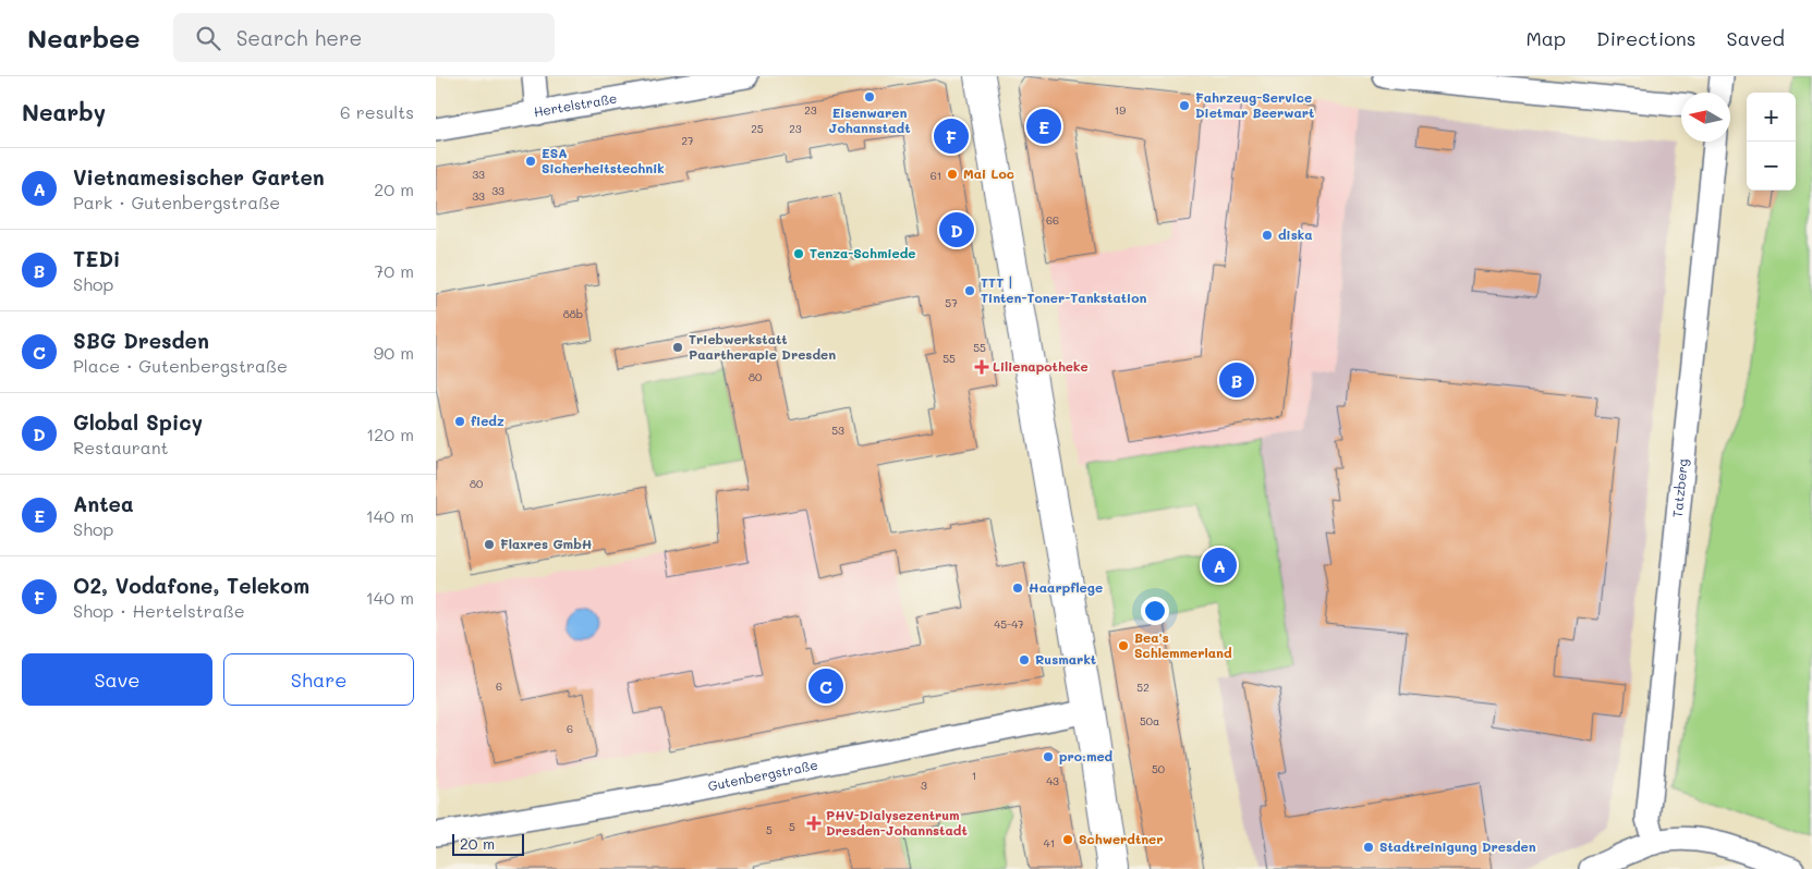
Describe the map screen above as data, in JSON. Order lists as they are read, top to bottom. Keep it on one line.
{"streets":{"street":["Hertelstraße","Tatzberg","Gutenbergstraße"]},"places":{"other":["Eisenwaren Johannstadt","Fahrzeug-Service Dietmar Beerwart","ESA Sicherheitstechnik","Mai Loc","diska","Tenza-Schmiede","TTT | Tinten-Toner-Tankstation","Triebwerkstatt Paartherapie Dresden","fiedz","Flaxres GmbH","Haarpflege","Bea's Schlemmerland","Rusmarkt","pro:med","Schwerdtner","Stadtreinigung Dresden"],"health":["Lilienapotheke","PHV-Dialysezentrum Dresden-Johannstadt"]},"house_numbers":["23","19","25","23","27","33","61","33","33","66","57","88b","55","55","80","53","80","45-47","6","52","50a","6","50","1","43","3","5","5","41"],"scale_bar":"20 m","north":"left","page":{"header":"Nearbee","search":"Search here","nav":["Map","Directions","Saved"],"heading":["Nearby","6 results"],"map_buttons":["+","−"],"pins":["E","F","D","B","A","C"],"list":[{"mark":"A","name":"Vietnamesischer Garten","note":"Park · Gutenbergstraße","value":"20 m"},{"mark":"B","name":"TEDi","note":"Shop","value":"70 m"},{"mark":"C","name":"SBG Dresden","note":"Place · Gutenbergstraße","value":"90 m"},{"mark":"D","name":"Global Spicy","note":"Restaurant","value":"120 m"},{"mark":"E","name":"Antea","note":"Shop","value":"140 m"},{"mark":"F","name":"O2, Vodafone, Telekom","note":"Shop · Hertelstraße","value":"140 m"}],"buttons":["Save","Share"],"scale":"20 m"}}
